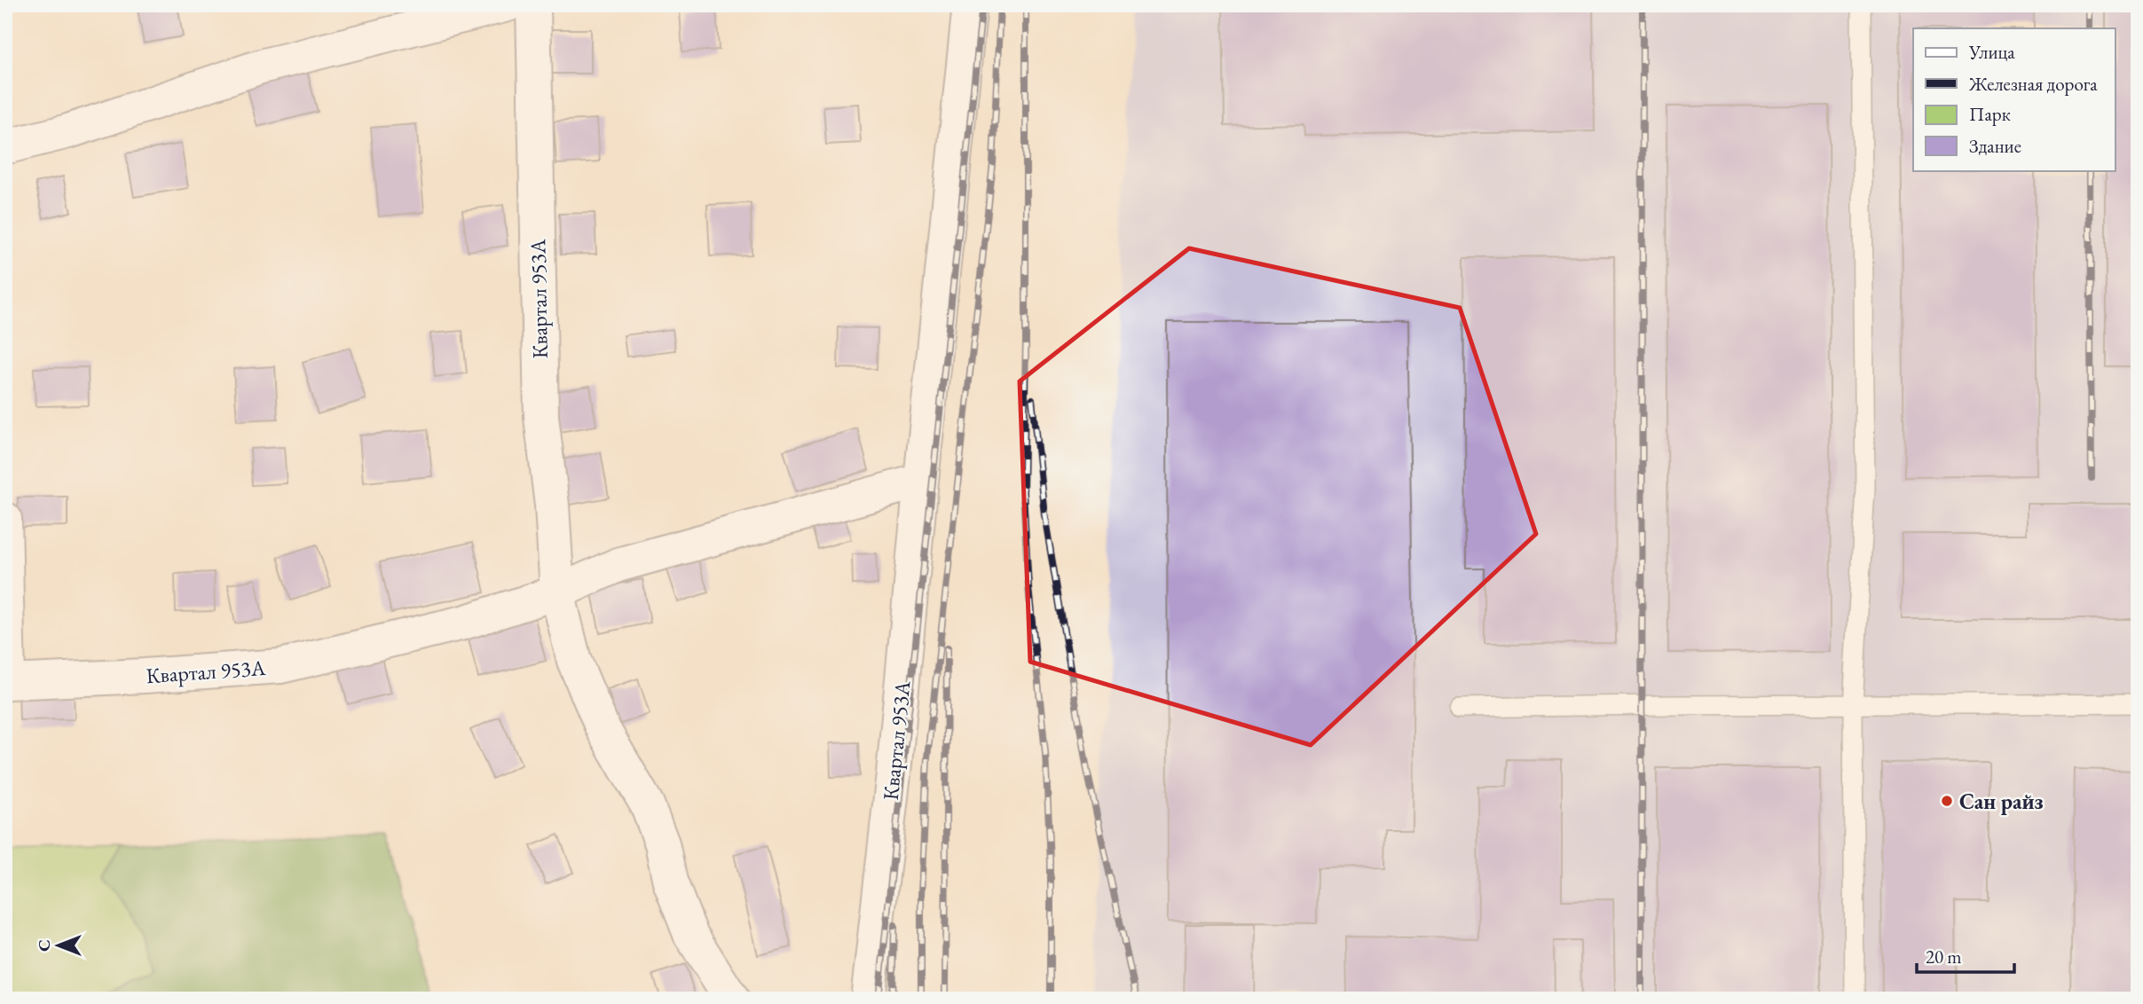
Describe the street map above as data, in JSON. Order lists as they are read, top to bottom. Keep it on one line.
{"streets":{"street":["Квартал 953А"]},"places":["Сан райз"],"legend":["Улица","Железная дорога","Парк","Здание"],"scale_bar":"20 m","north":"left"}
